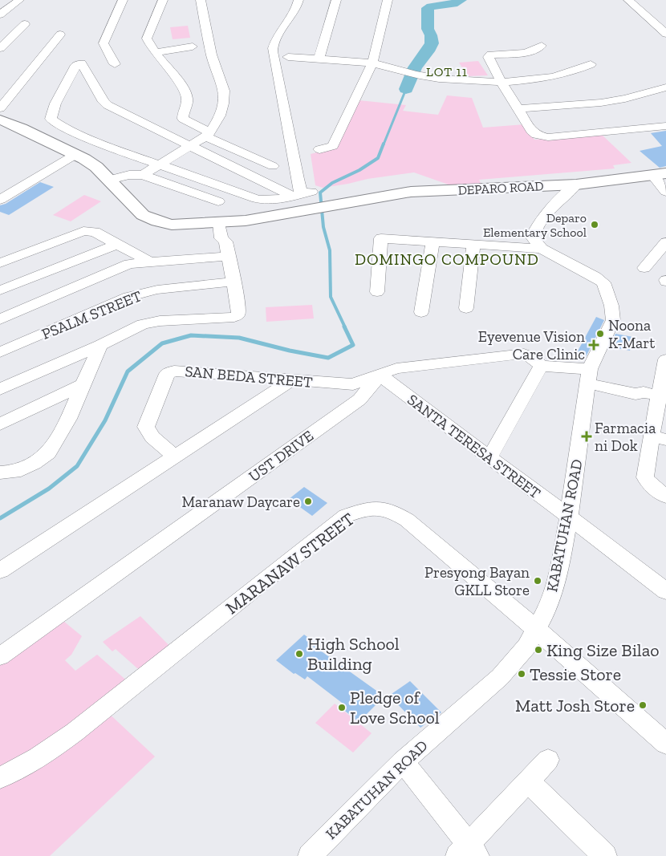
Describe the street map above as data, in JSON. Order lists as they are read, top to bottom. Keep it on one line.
{"streets":{"main road":["DEPARO ROAD"],"street":["PSALM STREET","SAN BEDA STREET","SANTA TERESA STREET","UST DRIVE","KABATUHAN ROAD","MARANAW STREET"]},"crossings":[["SAN BEDA STREET","SANTA TERESA STREET"],["SAN BEDA STREET","UST DRIVE"],["SANTA TERESA STREET","UST DRIVE"],["SANTA TERESA STREET","KABATUHAN ROAD"],["KABATUHAN ROAD","MARANAW STREET"]],"districts":["LOT 11","DOMINGO COMPOUND"],"places":{"other":["Deparo Elementary School","Noona K-Mart","Maranaw Daycare","Presyong Bayan GKLL Store","King Size Bilao","High School Building","Tessie Store","Matt Josh Store","Pledge of Love School"],"health":["Eyevenue Vision Care Clinic","Farmacia ni Dok"]}}
